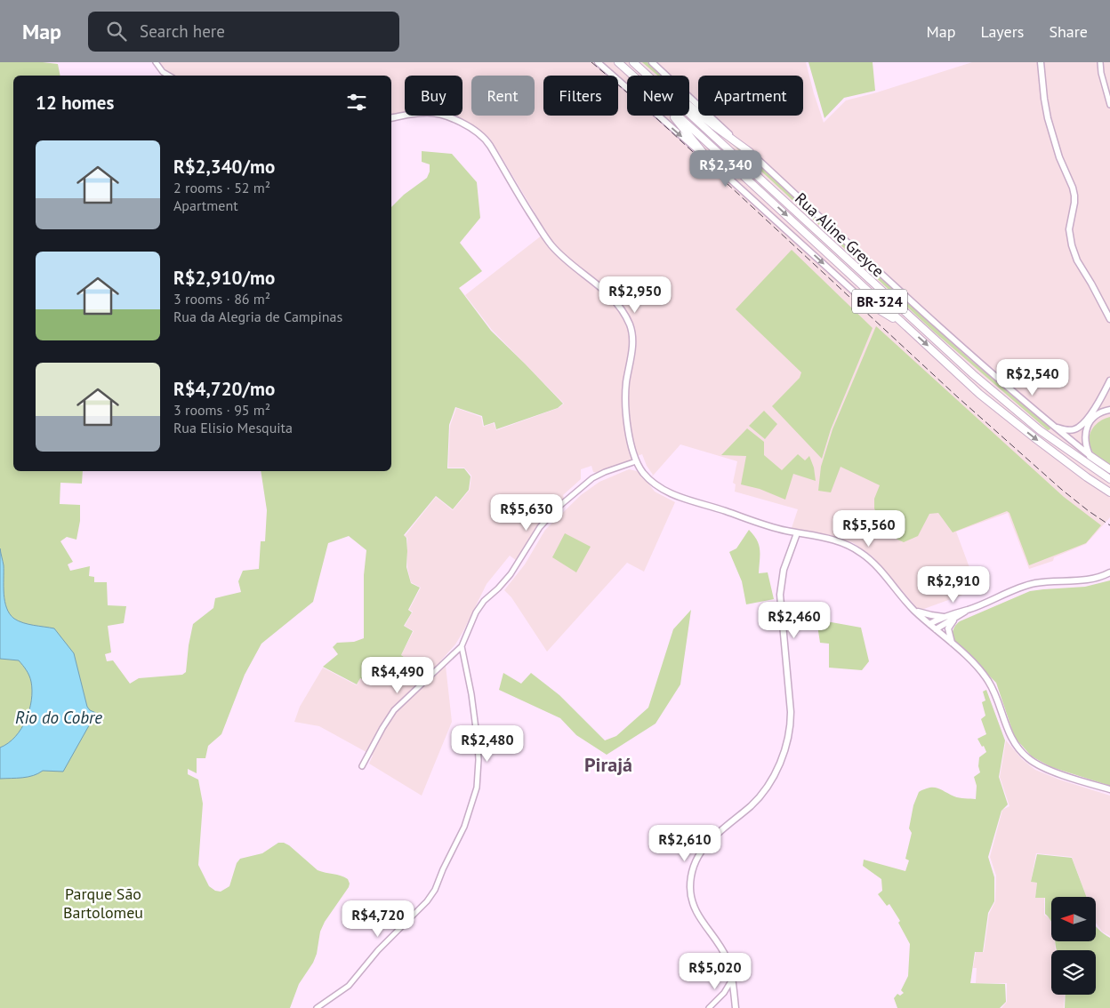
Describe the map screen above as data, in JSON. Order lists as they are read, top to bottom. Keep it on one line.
{"streets":{"highway":["BR-324"],"main road":["Rua Aline Greyce"]},"districts":["Pirajá"],"water":["Rio do Cobre"],"parks":["Parque São Bartolomeu"],"north":"left","page":{"header":"Map","search":"Search here","nav":["Map","Layers","Share"],"chip":["Buy","Rent","Filters","New","Apartment"],"heading":"12 homes","list":[{"name":"R$2,340/mo","note":"2 rooms · 52 m² · Apartment"},{"name":"R$2,910/mo","note":"3 rooms · 86 m² · Rua da Alegria de Campinas"},{"name":"R$4,720/mo","note":"3 rooms · 95 m² · Rua Elisio Mesquita"}],"price":["R$2,340","R$2,950","R$2,540","R$5,630","R$5,560","R$2,910","R$2,460","R$4,490","R$2,480","R$2,610","R$4,720","R$5,020"]}}
